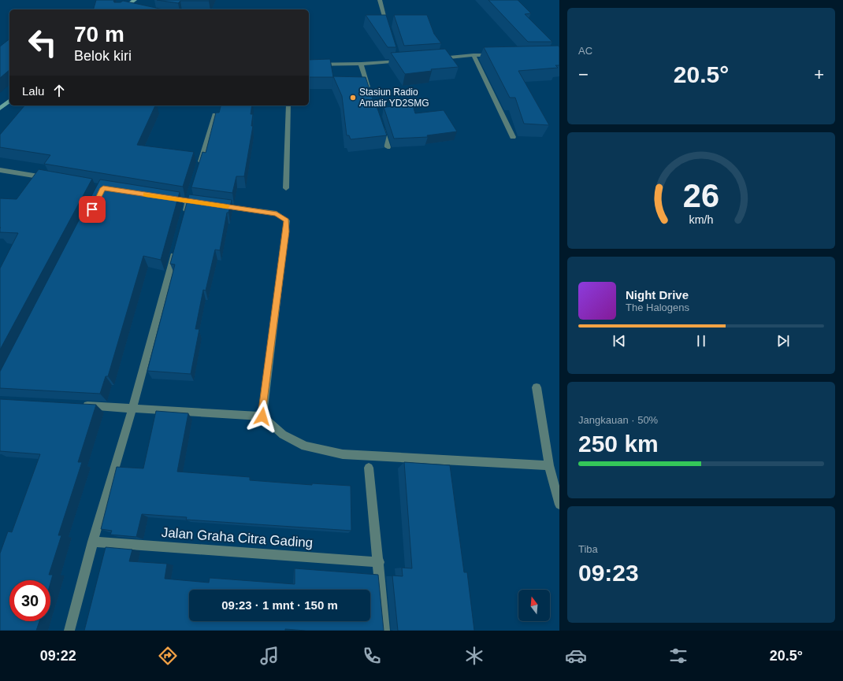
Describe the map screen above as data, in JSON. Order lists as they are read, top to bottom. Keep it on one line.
{"streets":{"street":["Jalan Graha Citra Gading"]},"places":["Stasiun Radio Amatir YD2SMG"],"north":"top","page":{"tile":["AC",["Jangkauan · 50%","250 km"],["Tiba","09:23"]],"turn":["70 m","Belok kiri"],"heat":["−","20.5°","+"],"then":"Lalu","song":["Night Drive","The Halogens"],"limit":"30","trip":"09:23 · 1 mnt · 150 m","tabs":["09:22","20.5°"],"gauge":["26","km/h"]}}
